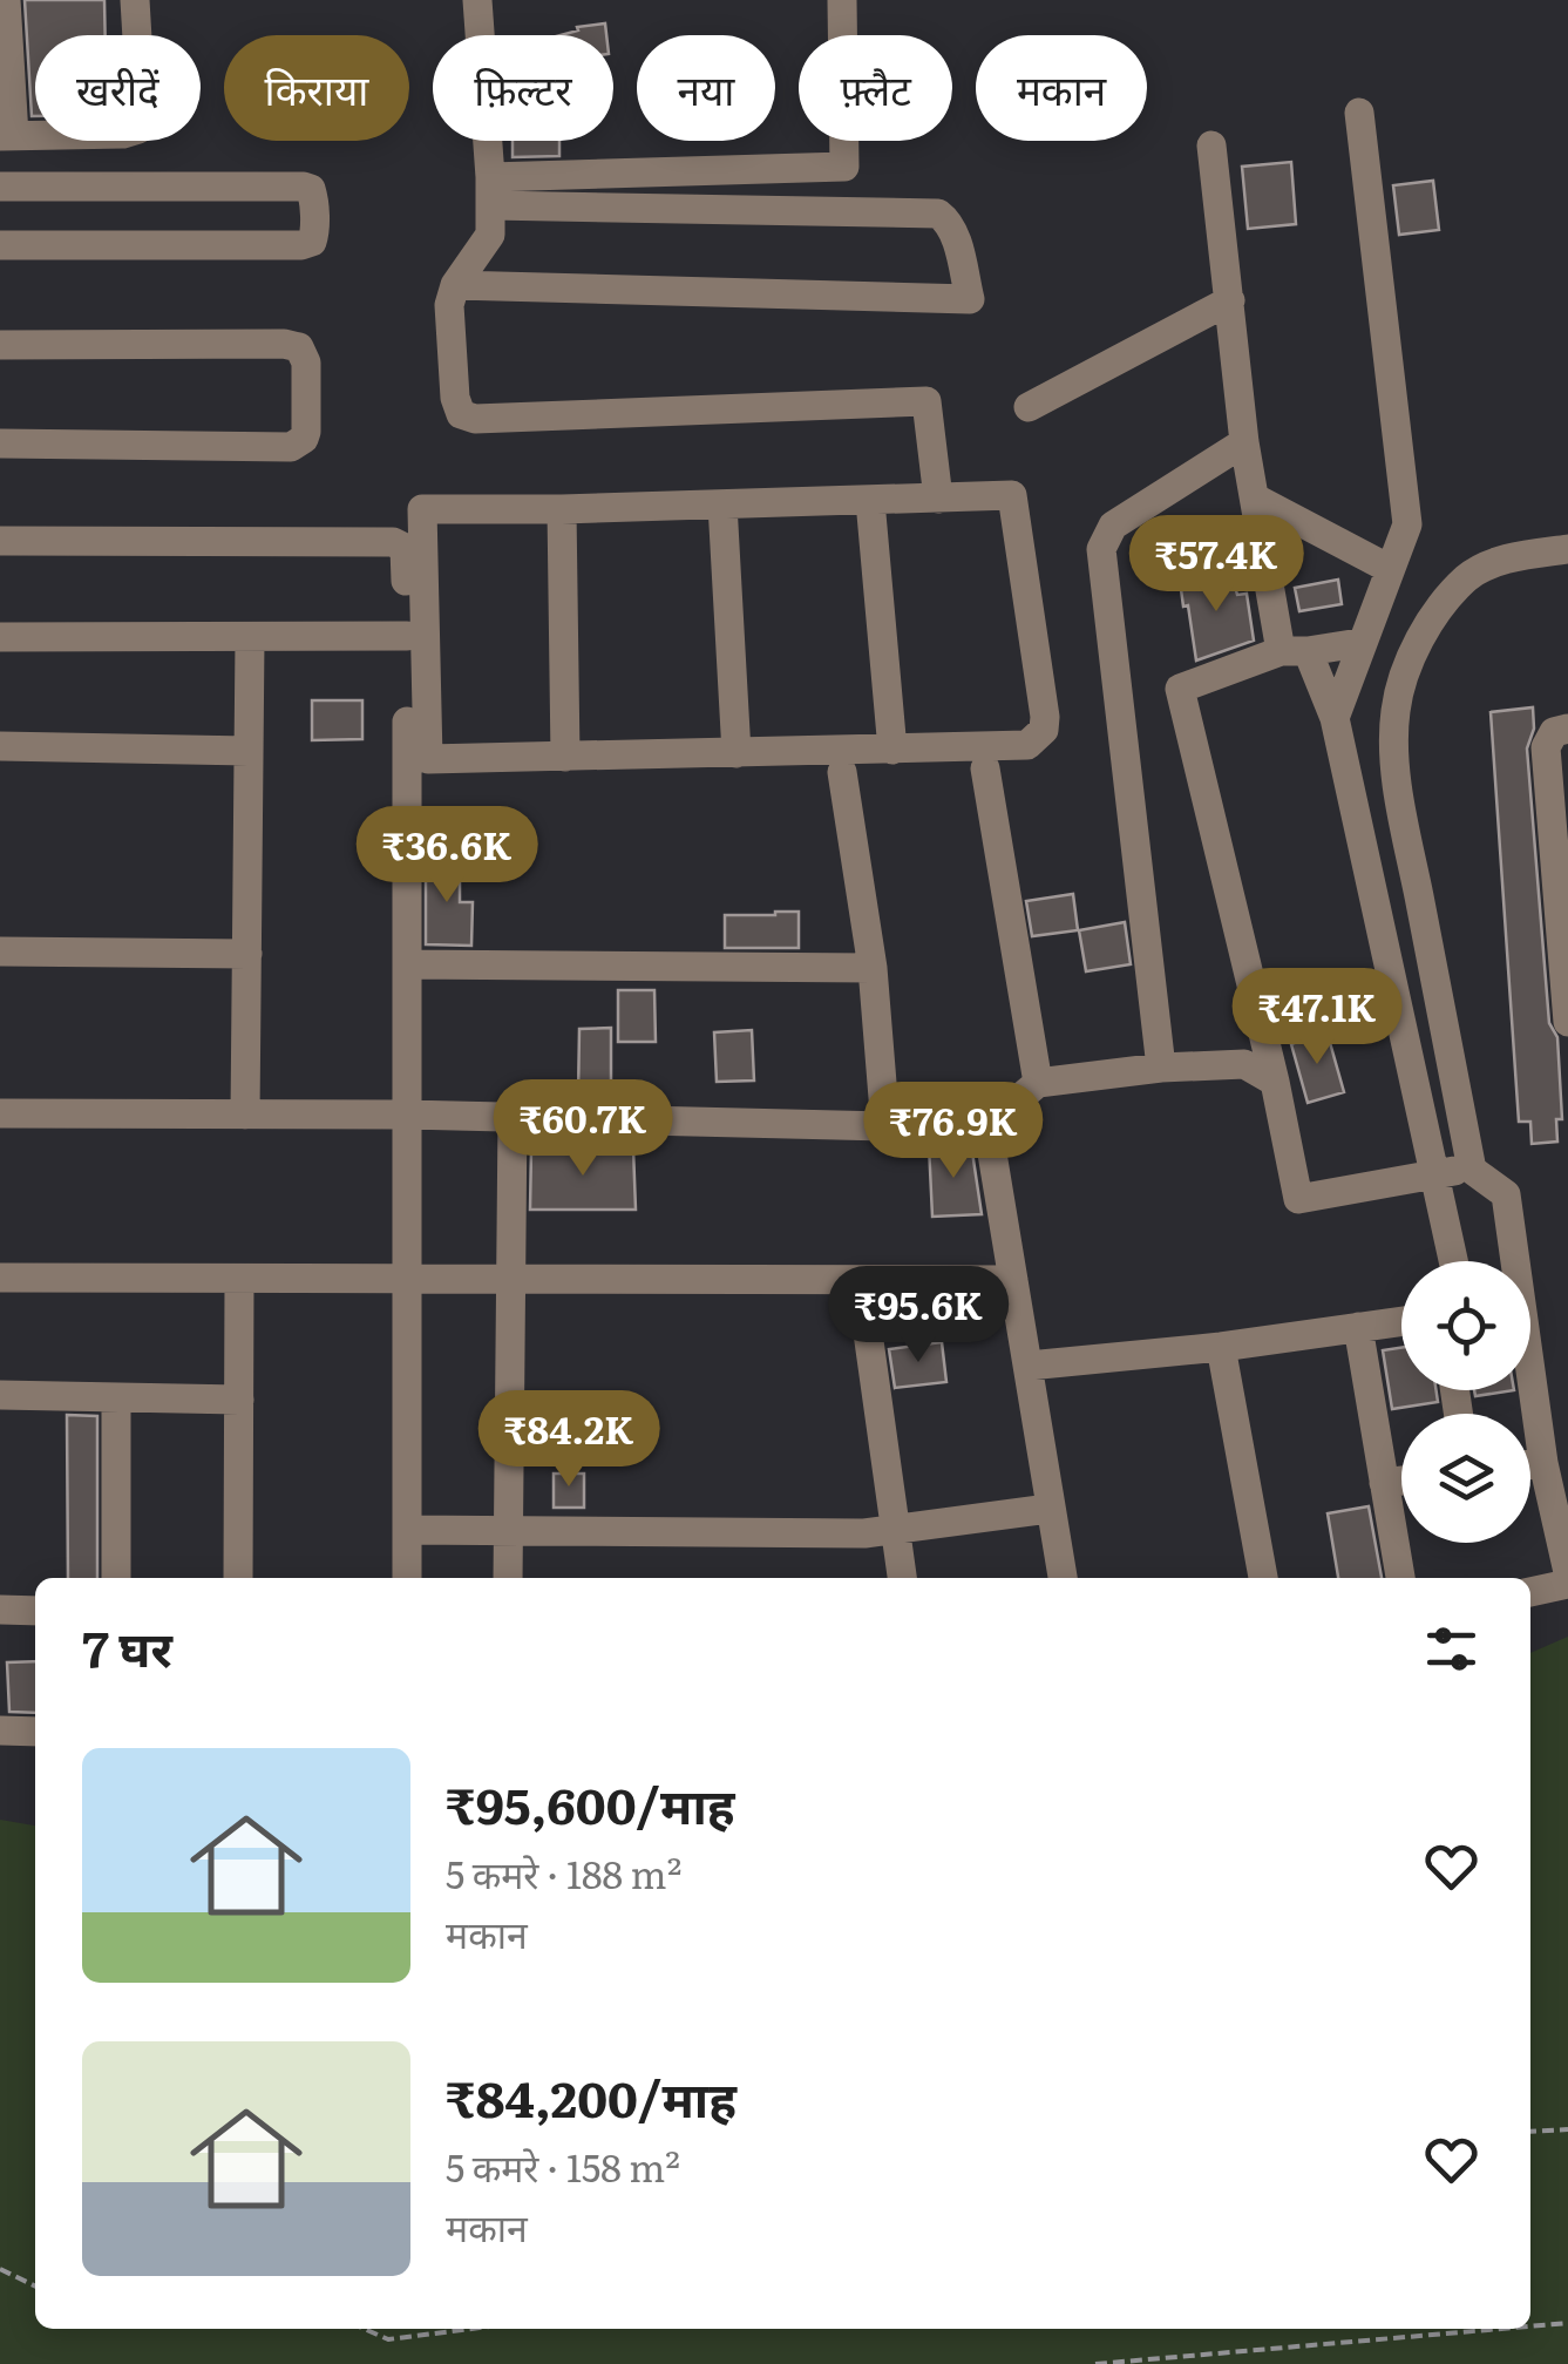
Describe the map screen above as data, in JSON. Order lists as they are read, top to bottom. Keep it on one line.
{"page":{"chip":["खरीदें","किराया","फ़िल्टर","नया","फ़्लैट","मकान"],"price":["₹57.4K","₹36.6K","₹47.1K","₹60.7K","₹76.9K","₹95.6K","₹84.2K"],"heading":"7 घर","list":[{"name":"₹95,600/माह","note":"5 कमरे · 188 m² · मकान"},{"name":"₹84,200/माह","note":"5 कमरे · 158 m² · मकान"}]}}
